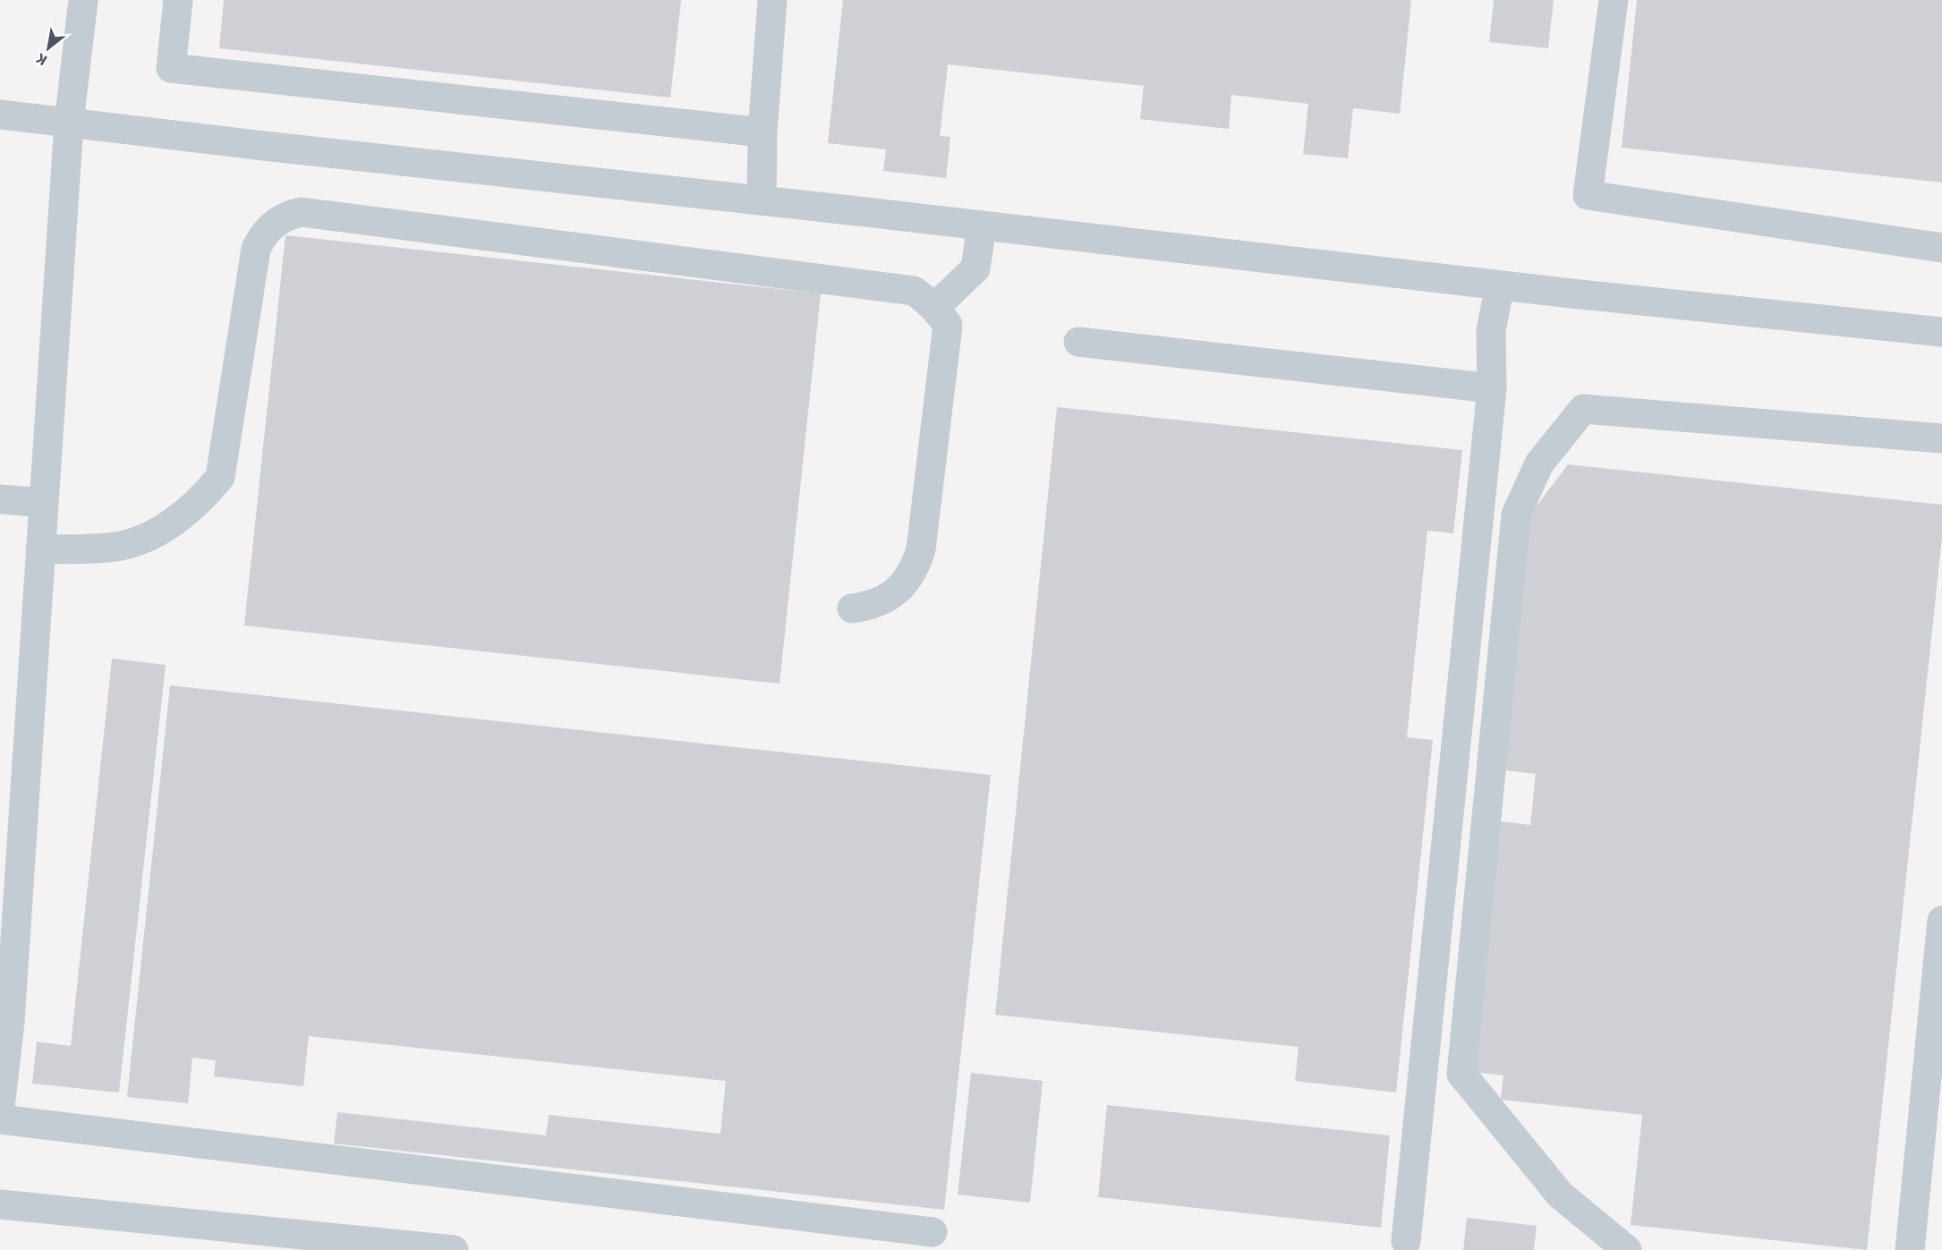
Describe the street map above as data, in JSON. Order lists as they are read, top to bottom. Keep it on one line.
{"north":"bottom left"}
